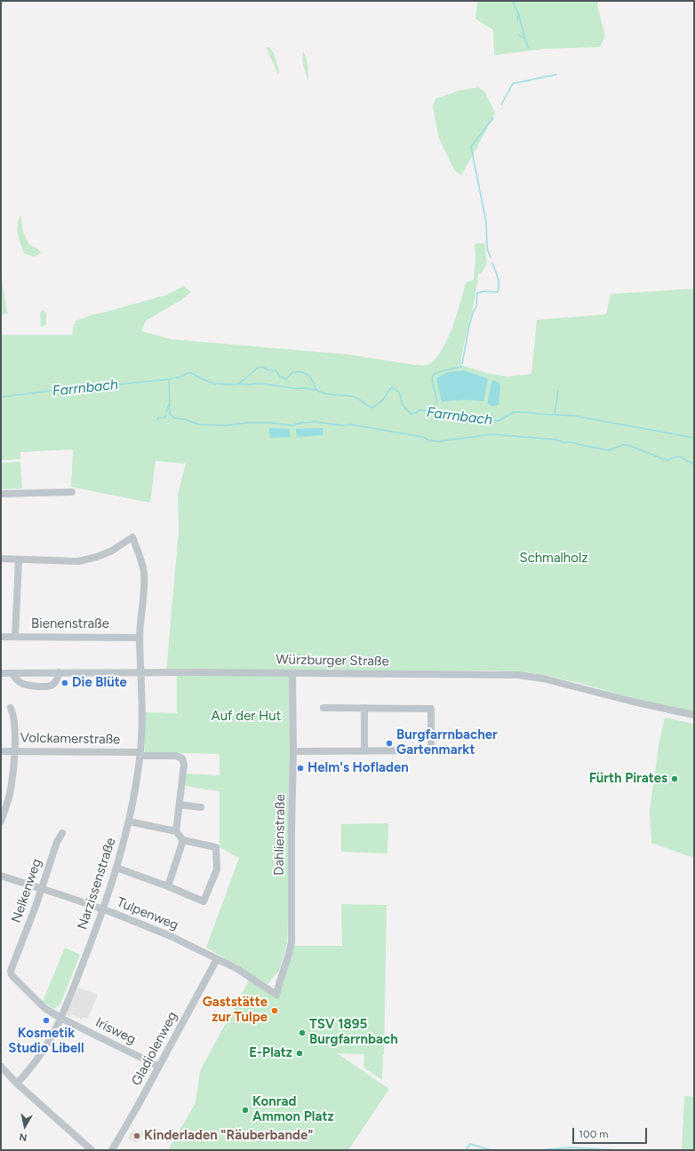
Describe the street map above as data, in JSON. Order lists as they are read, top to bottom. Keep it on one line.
{"streets":{"street":["Bienenstraße","Würzburger Straße","Volckamerstraße","Dahlienstraße","Narzissenstraße","Nelkenweg","Tulpenweg","Irisweg","Gladiolenweg"]},"crossings":[["Bienenstraße","Narzissenstraße"],["Würzburger Straße","Dahlienstraße"],["Würzburger Straße","Narzissenstraße"],["Volckamerstraße","Narzissenstraße"],["Dahlienstraße","Tulpenweg"],["Narzissenstraße","Nelkenweg"],["Narzissenstraße","Tulpenweg"],["Narzissenstraße","Irisweg"],["Nelkenweg","Tulpenweg"],["Nelkenweg","Irisweg"],["Tulpenweg","Gladiolenweg"],["Irisweg","Gladiolenweg"]],"water":["Farrnbach"],"parks":["Schmalholz","Auf der Hut"],"places":["Die Blüte","Burgfarrnbacher Gartenmarkt","Helm's Hofladen","Fürth Pirates","Gaststätte zur Tulpe","Kosmetik Studio Libell","TSV 1895 Burgfarrnbach","E-Platz","Konrad Ammon Platz","Kinderladen \"Räuberbande\""],"scale_bar":"100 m","north":"bottom"}
